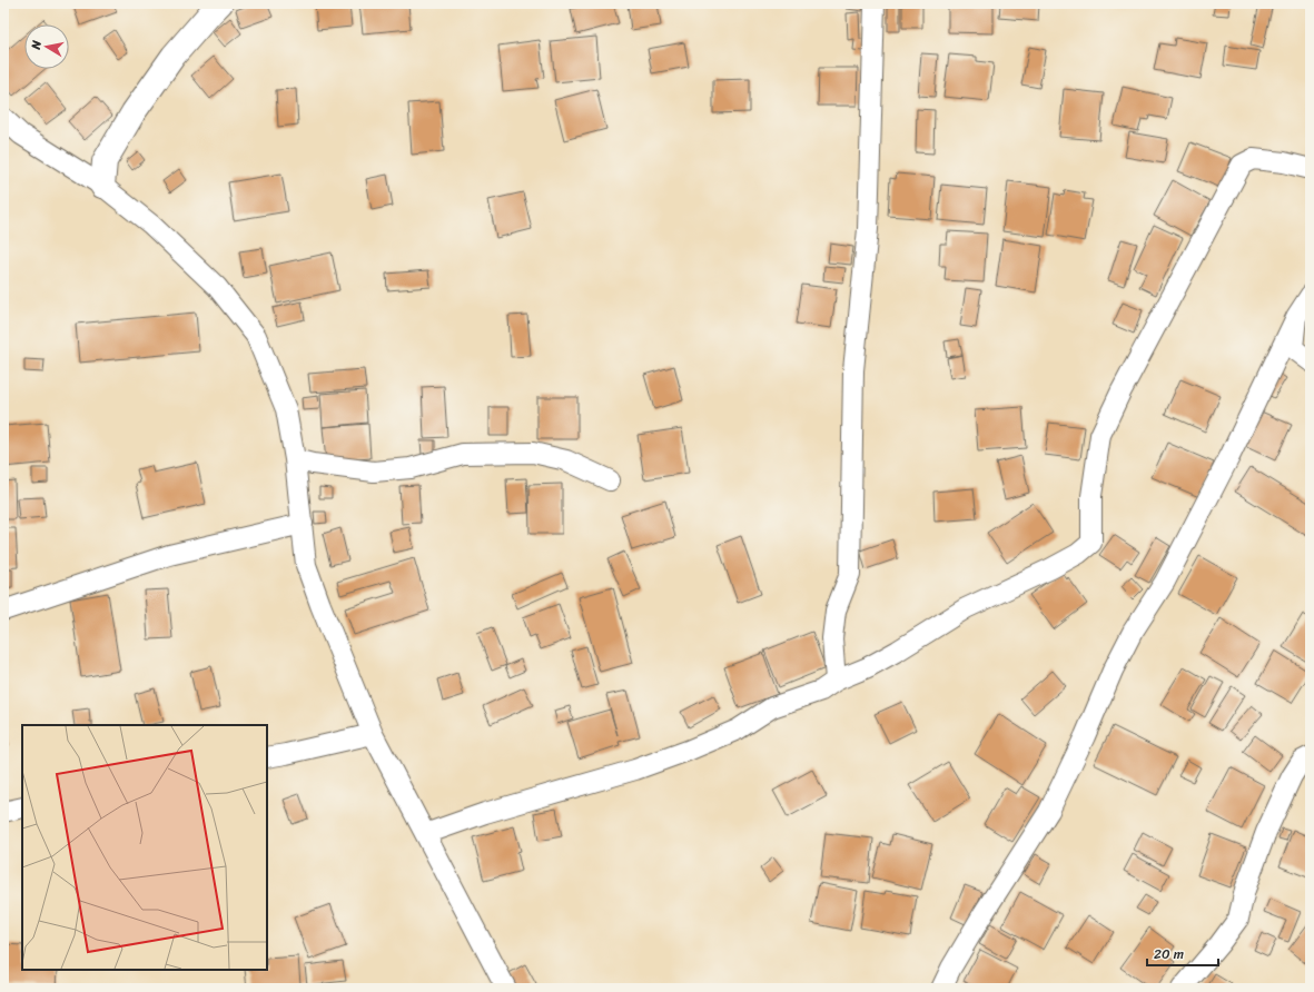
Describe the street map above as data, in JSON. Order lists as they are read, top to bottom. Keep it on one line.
{"scale_bar":"20 m","north":"left"}
